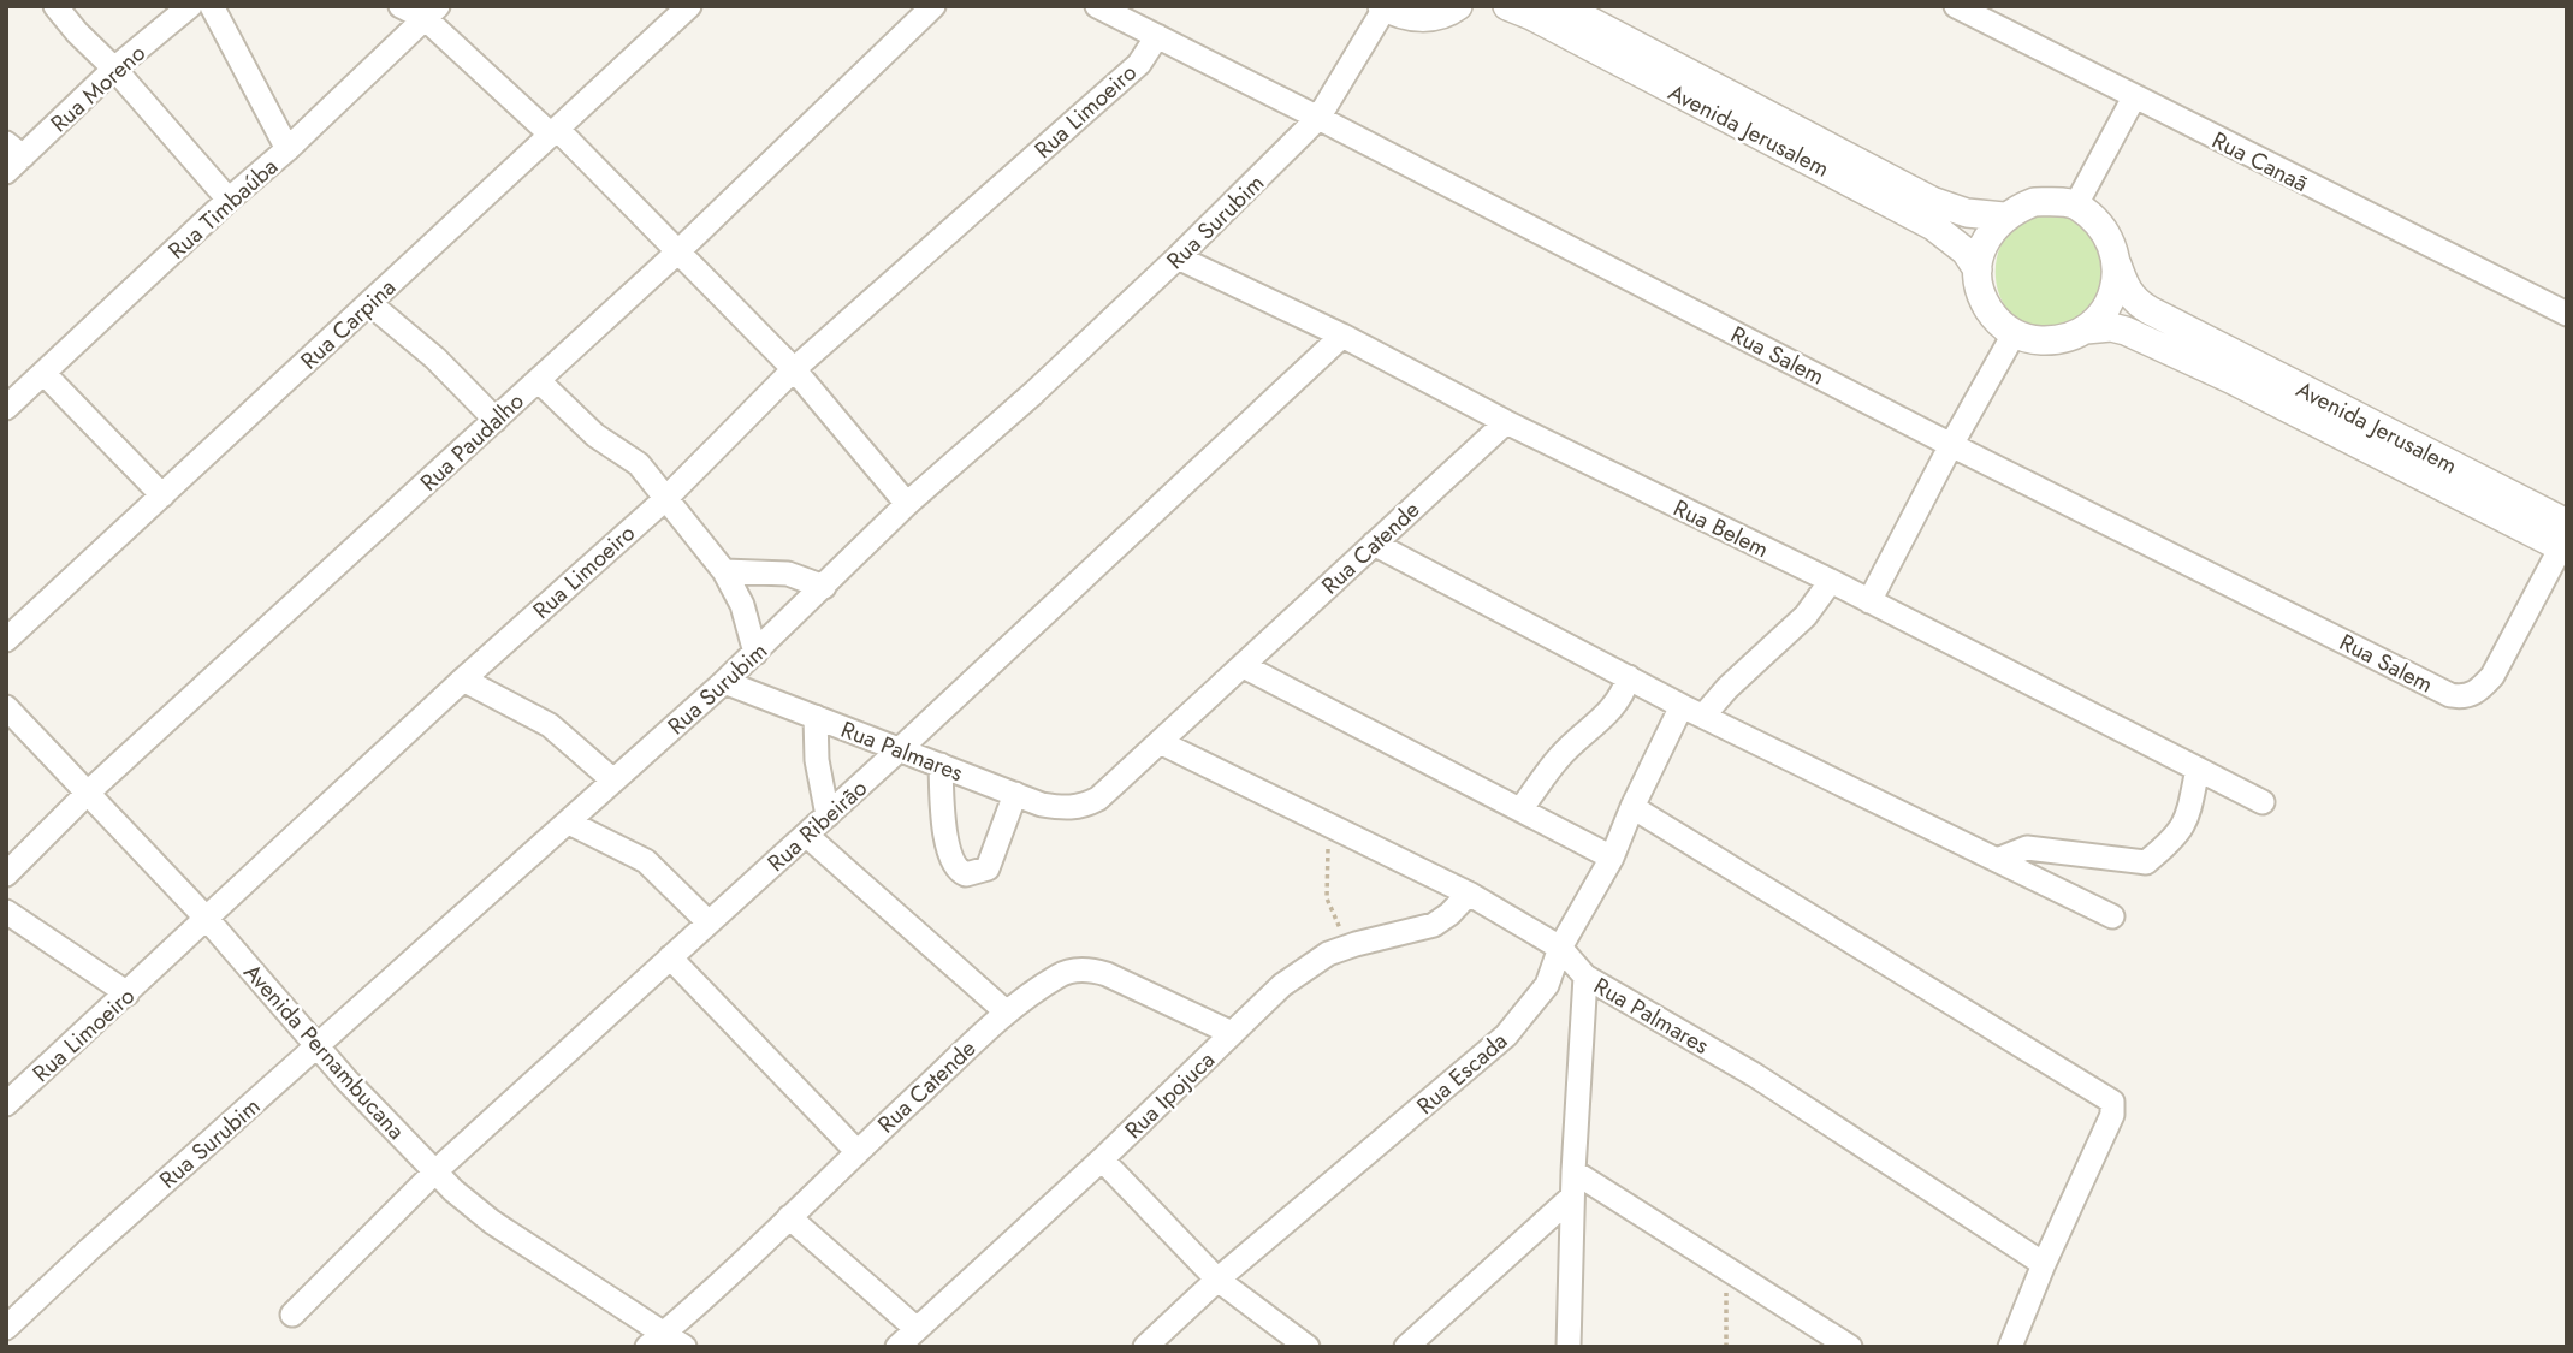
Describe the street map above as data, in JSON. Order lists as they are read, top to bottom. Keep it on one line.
{"streets":{"street":["Rua Moreno","Rua Limoeiro","Avenida Jerusalem","Rua Canaã","Rua Timbaúba","Rua Surubim","Rua Carpina","Rua Salem","Rua Paudalho","Rua Belem","Rua Catende","Rua Palmares","Rua Ribeirão","Avenida Pernambucana","Rua Escada","Rua Ipojuca"]},"crossings":[["Rua Limoeiro","Rua Salem"],["Rua Limoeiro","Avenida Pernambucana"],["Avenida Jerusalem","Rua Salem"],["Rua Surubim","Rua Salem"],["Rua Surubim","Rua Belem"],["Rua Surubim","Rua Palmares"],["Rua Surubim","Avenida Pernambucana"],["Rua Paudalho","Avenida Pernambucana"],["Rua Belem","Rua Catende"],["Rua Belem","Rua Ribeirão"],["Rua Catende","Rua Palmares"],["Rua Catende","Avenida Pernambucana"],["Rua Catende","Rua Ipojuca"],["Rua Palmares","Rua Ribeirão"],["Rua Palmares","Rua Escada"],["Rua Palmares","Rua Ipojuca"],["Rua Ribeirão","Avenida Pernambucana"]]}
